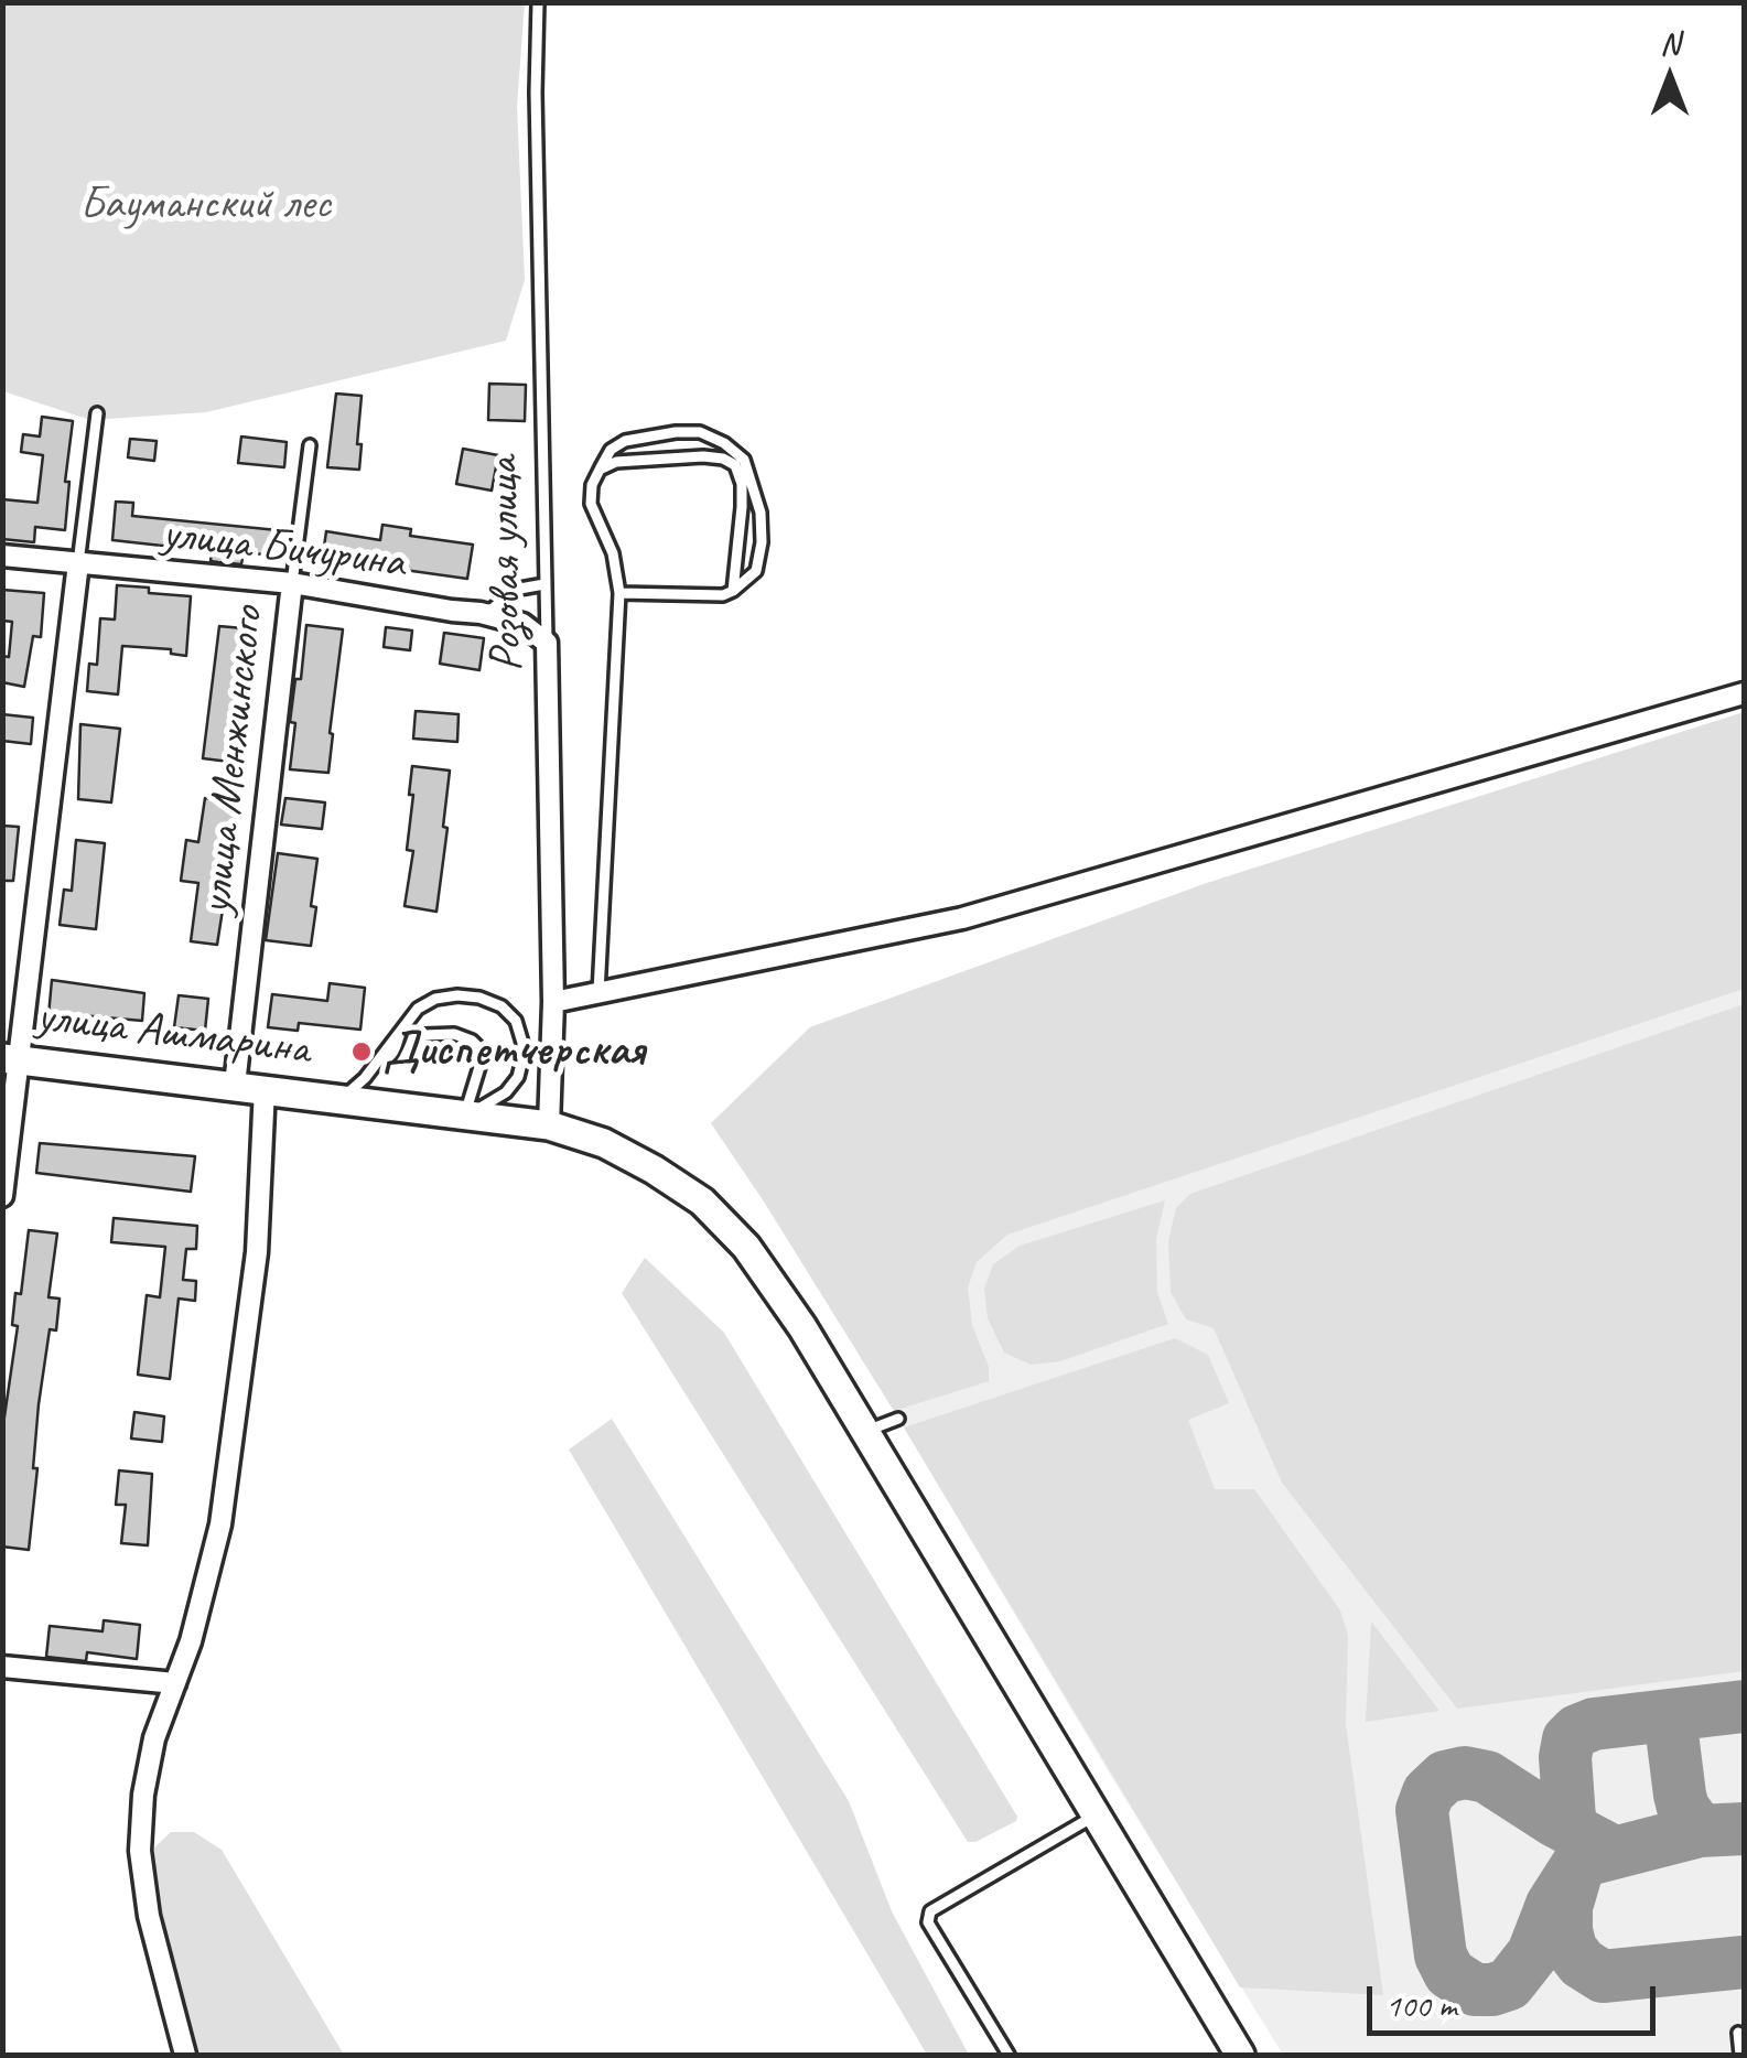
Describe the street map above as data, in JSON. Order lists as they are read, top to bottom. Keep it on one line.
{"streets":{"street":["улица Бичурина","Розовая улица","улица Менжинского","улица Ашмарина"]},"crossings":[["улица Бичурина","Розовая улица"],["улица Бичурина","улица Менжинского"],["Розовая улица","улица Ашмарина"],["улица Менжинского","улица Ашмарина"]],"parks":["Бауманский лес"],"places":["Диспетчерская"],"scale_bar":"100 m","north":"top"}
